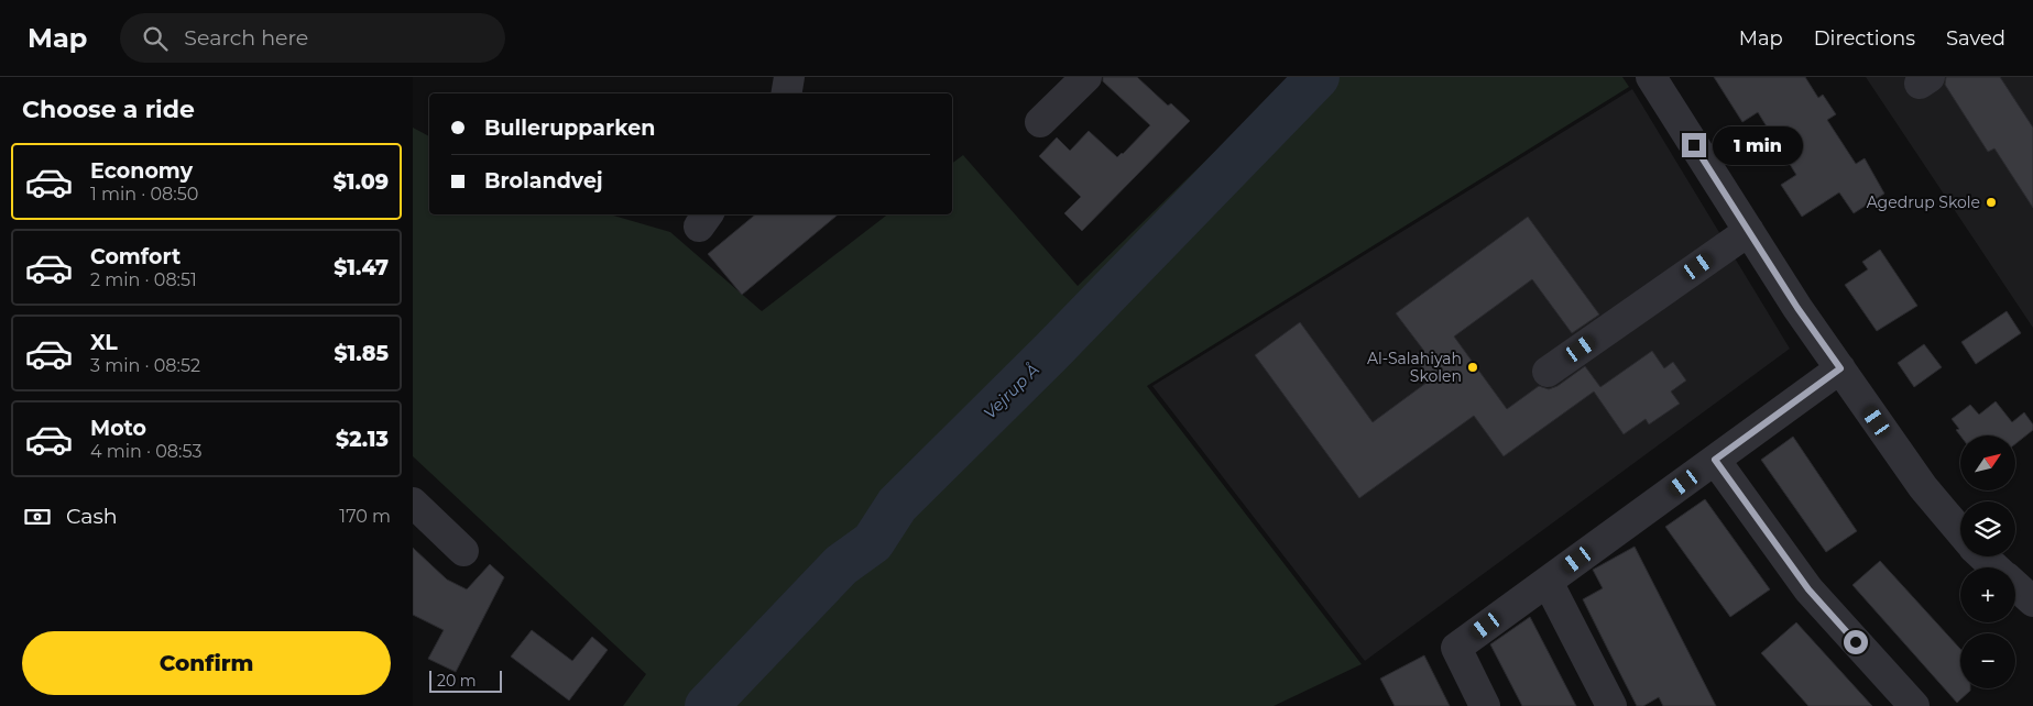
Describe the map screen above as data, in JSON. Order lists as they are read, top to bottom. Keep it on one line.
{"water":["Vejrup Å"],"places":["Agedrup Skole","Al-Salahiyah Skolen"],"scale_bar":"20 m","north":"top right","page":{"header":"Map","search":"Search here","nav":["Map","Directions","Saved"],"heading":"Choose a ride","banner":["Bullerupparken","Brolandvej"],"bubble":"1 min","list":[{"name":"Economy","note":"1 min · 08:50","value":"$1.09"},{"name":"Comfort","note":"2 min · 08:51","value":"$1.47"},{"name":"XL","note":"3 min · 08:52","value":"$1.85"},{"name":"Moto","note":"4 min · 08:53","value":"$2.13"}],"map_buttons":["+","−"],"pay":["Cash","170 m"],"buttons":"Confirm","scale":"20 m"}}
